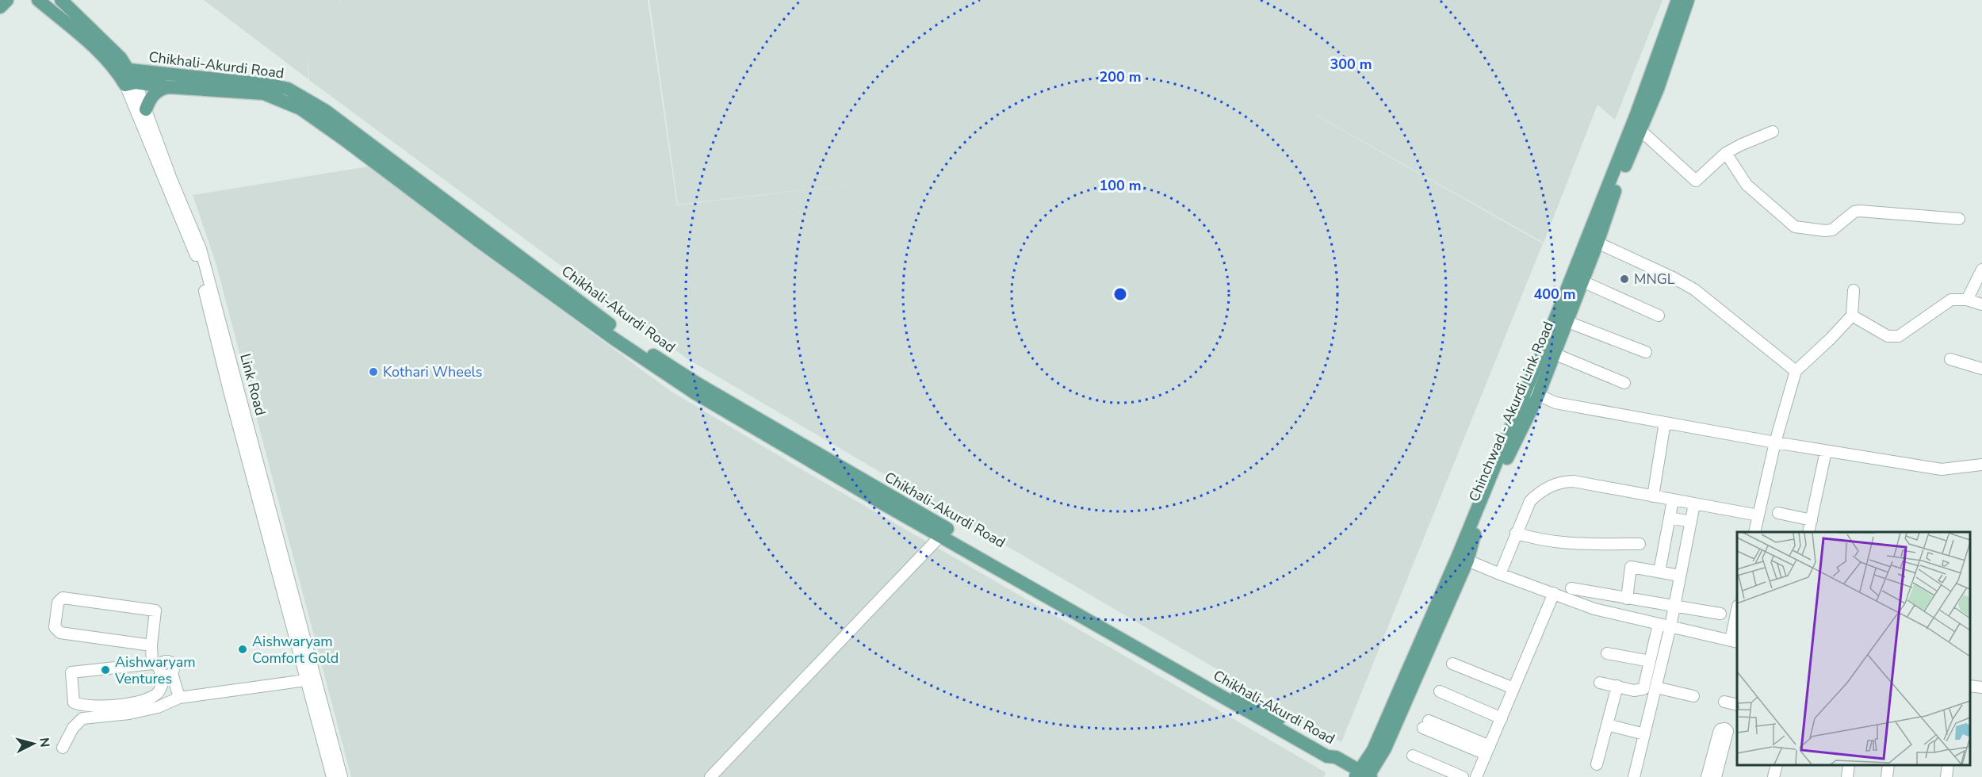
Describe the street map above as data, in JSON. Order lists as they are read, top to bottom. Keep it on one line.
{"streets":{"main road":["Chikhali-Akurdi Road","Link Road","Chinchwad - Akurdi Link Road"]},"crossings":[["Chikhali-Akurdi Road","Link Road"],["Chikhali-Akurdi Road","Chinchwad - Akurdi Link Road"]],"places":["MNGL","Kothari Wheels","Aishwaryam Comfort Gold","Aishwaryam Ventures"],"north":"right","rings":["300 m","200 m","100 m","400 m"]}
